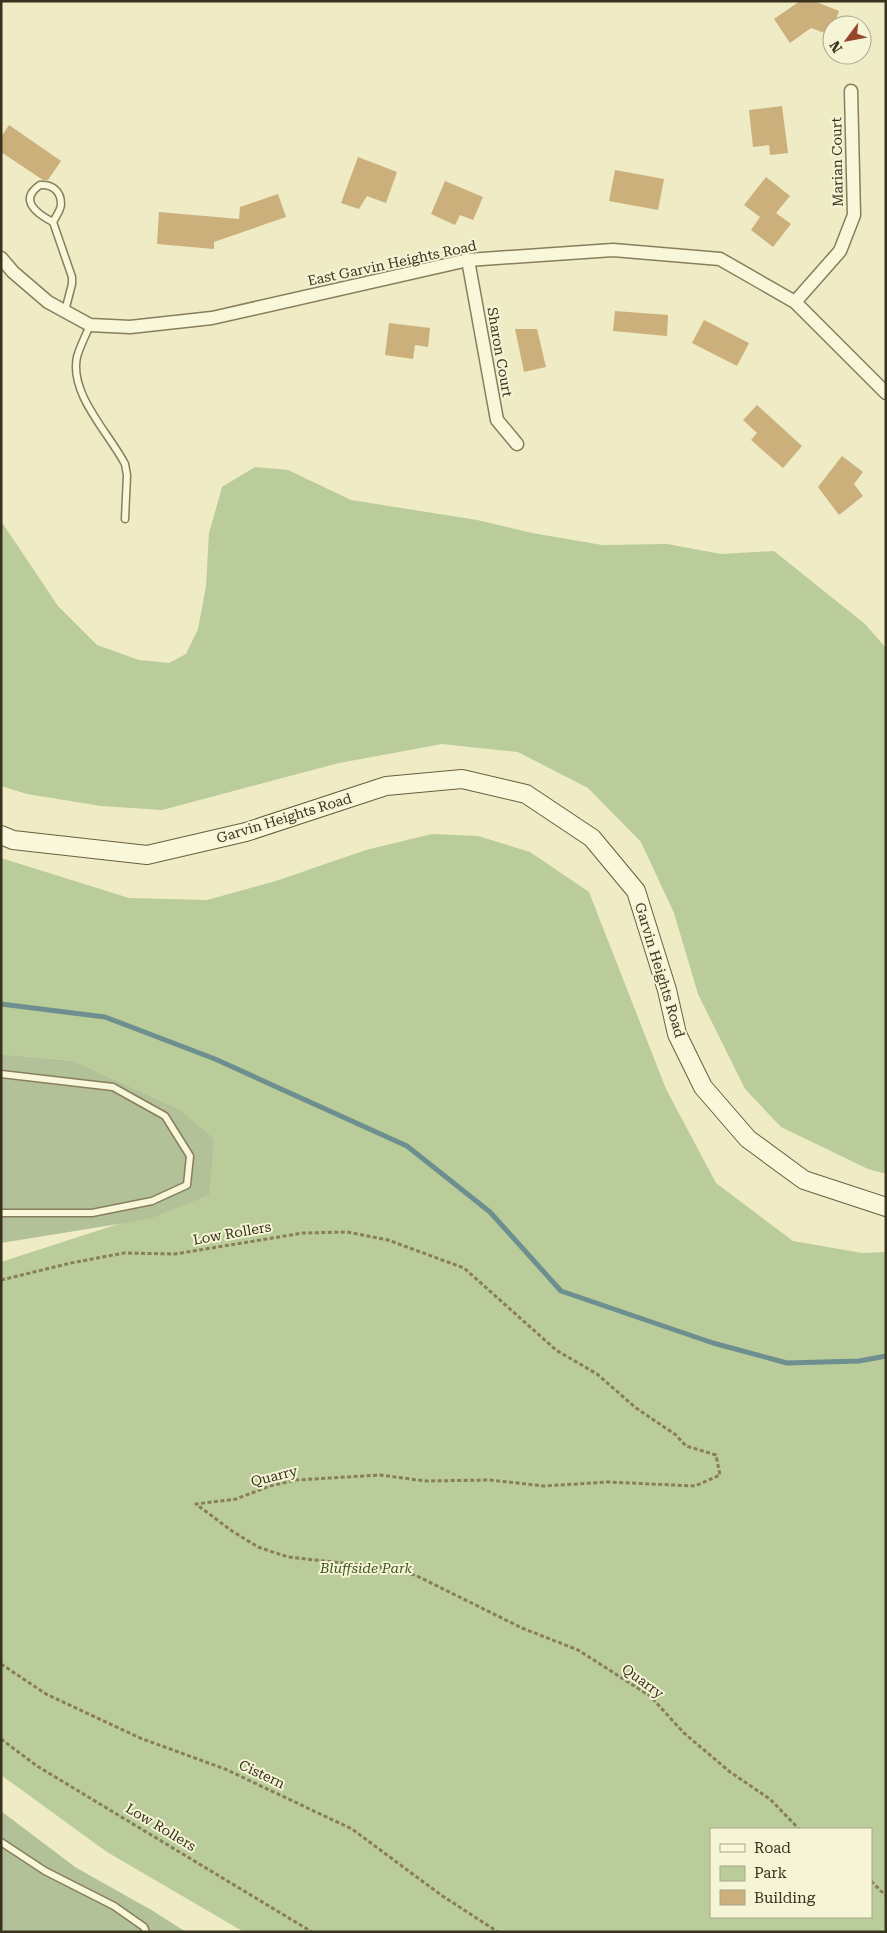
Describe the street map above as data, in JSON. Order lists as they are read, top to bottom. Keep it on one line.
{"streets":{"main road":["Garvin Heights Road"],"street":["Marian Court","East Garvin Heights Road","Sharon Court"],"path":["Low Rollers","Quarry","Cistern"]},"crossings":[["Marian Court","East Garvin Heights Road"],["East Garvin Heights Road","Sharon Court"],["Low Rollers","Quarry"]],"parks":["Bluffside Park"],"legend":["Road","Park","Building"],"north":"bottom left"}
